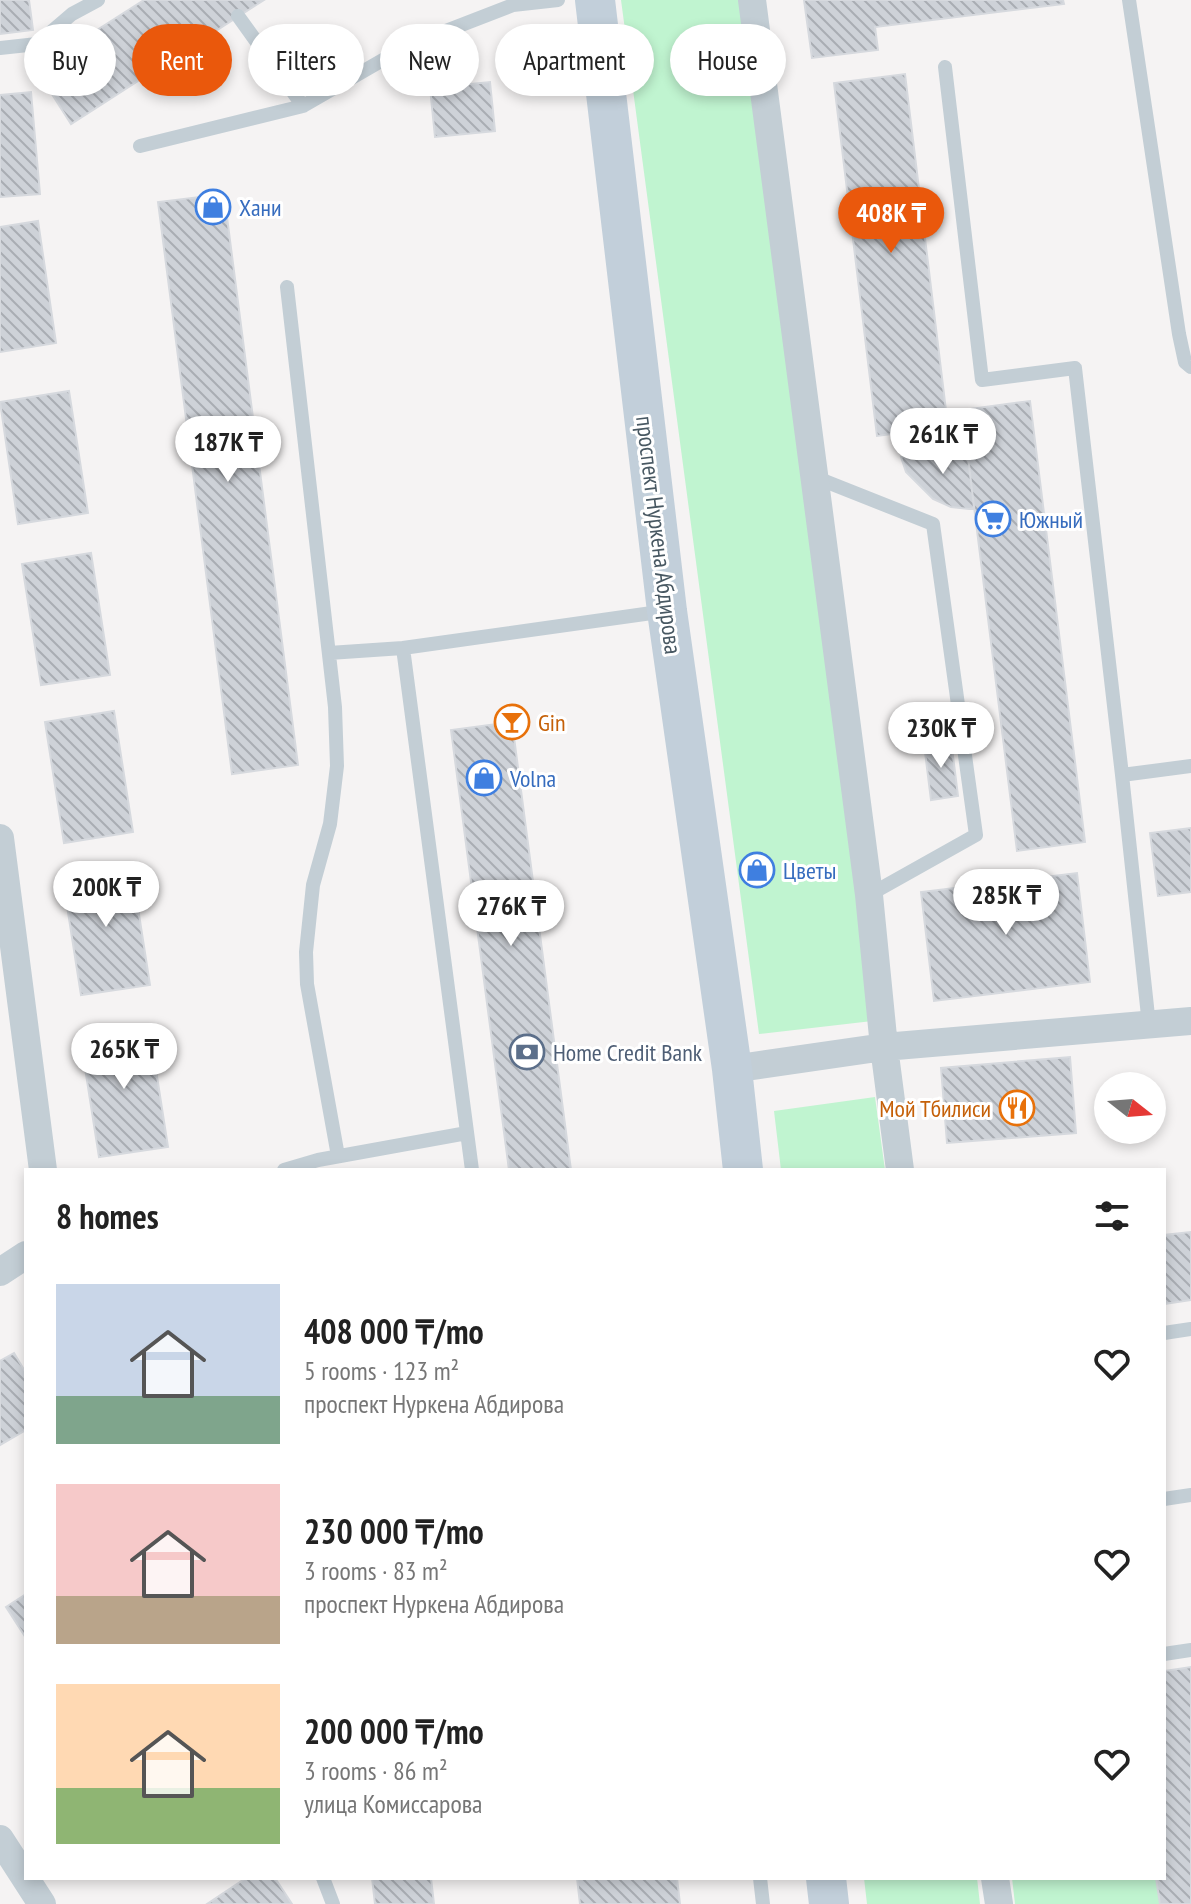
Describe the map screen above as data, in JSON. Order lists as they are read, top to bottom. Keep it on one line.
{"streets":{"main road":["проспект Нуркена Абдирова"]},"places":{"shop":["Хани","Volna","Цветы"],"supermarket":["Южный"],"bar":["Gin"],"bank":["Home Credit Bank"],"restaurant":["Мой Тбилиси"]},"north":"right","page":{"chip":["Buy","Rent","Filters","New","Apartment","House"],"price":["408K ₸","261K ₸","187K ₸","230K ₸","200K ₸","285K ₸","276K ₸","265K ₸"],"heading":"8 homes","list":[{"name":"408 000 ₸/mo","note":"5 rooms · 123 m² · проспект Нуркена Абдирова"},{"name":"230 000 ₸/mo","note":"3 rooms · 83 m² · проспект Нуркена Абдирова"},{"name":"200 000 ₸/mo","note":"3 rooms · 86 m² · улица Комиссарова"}]}}
